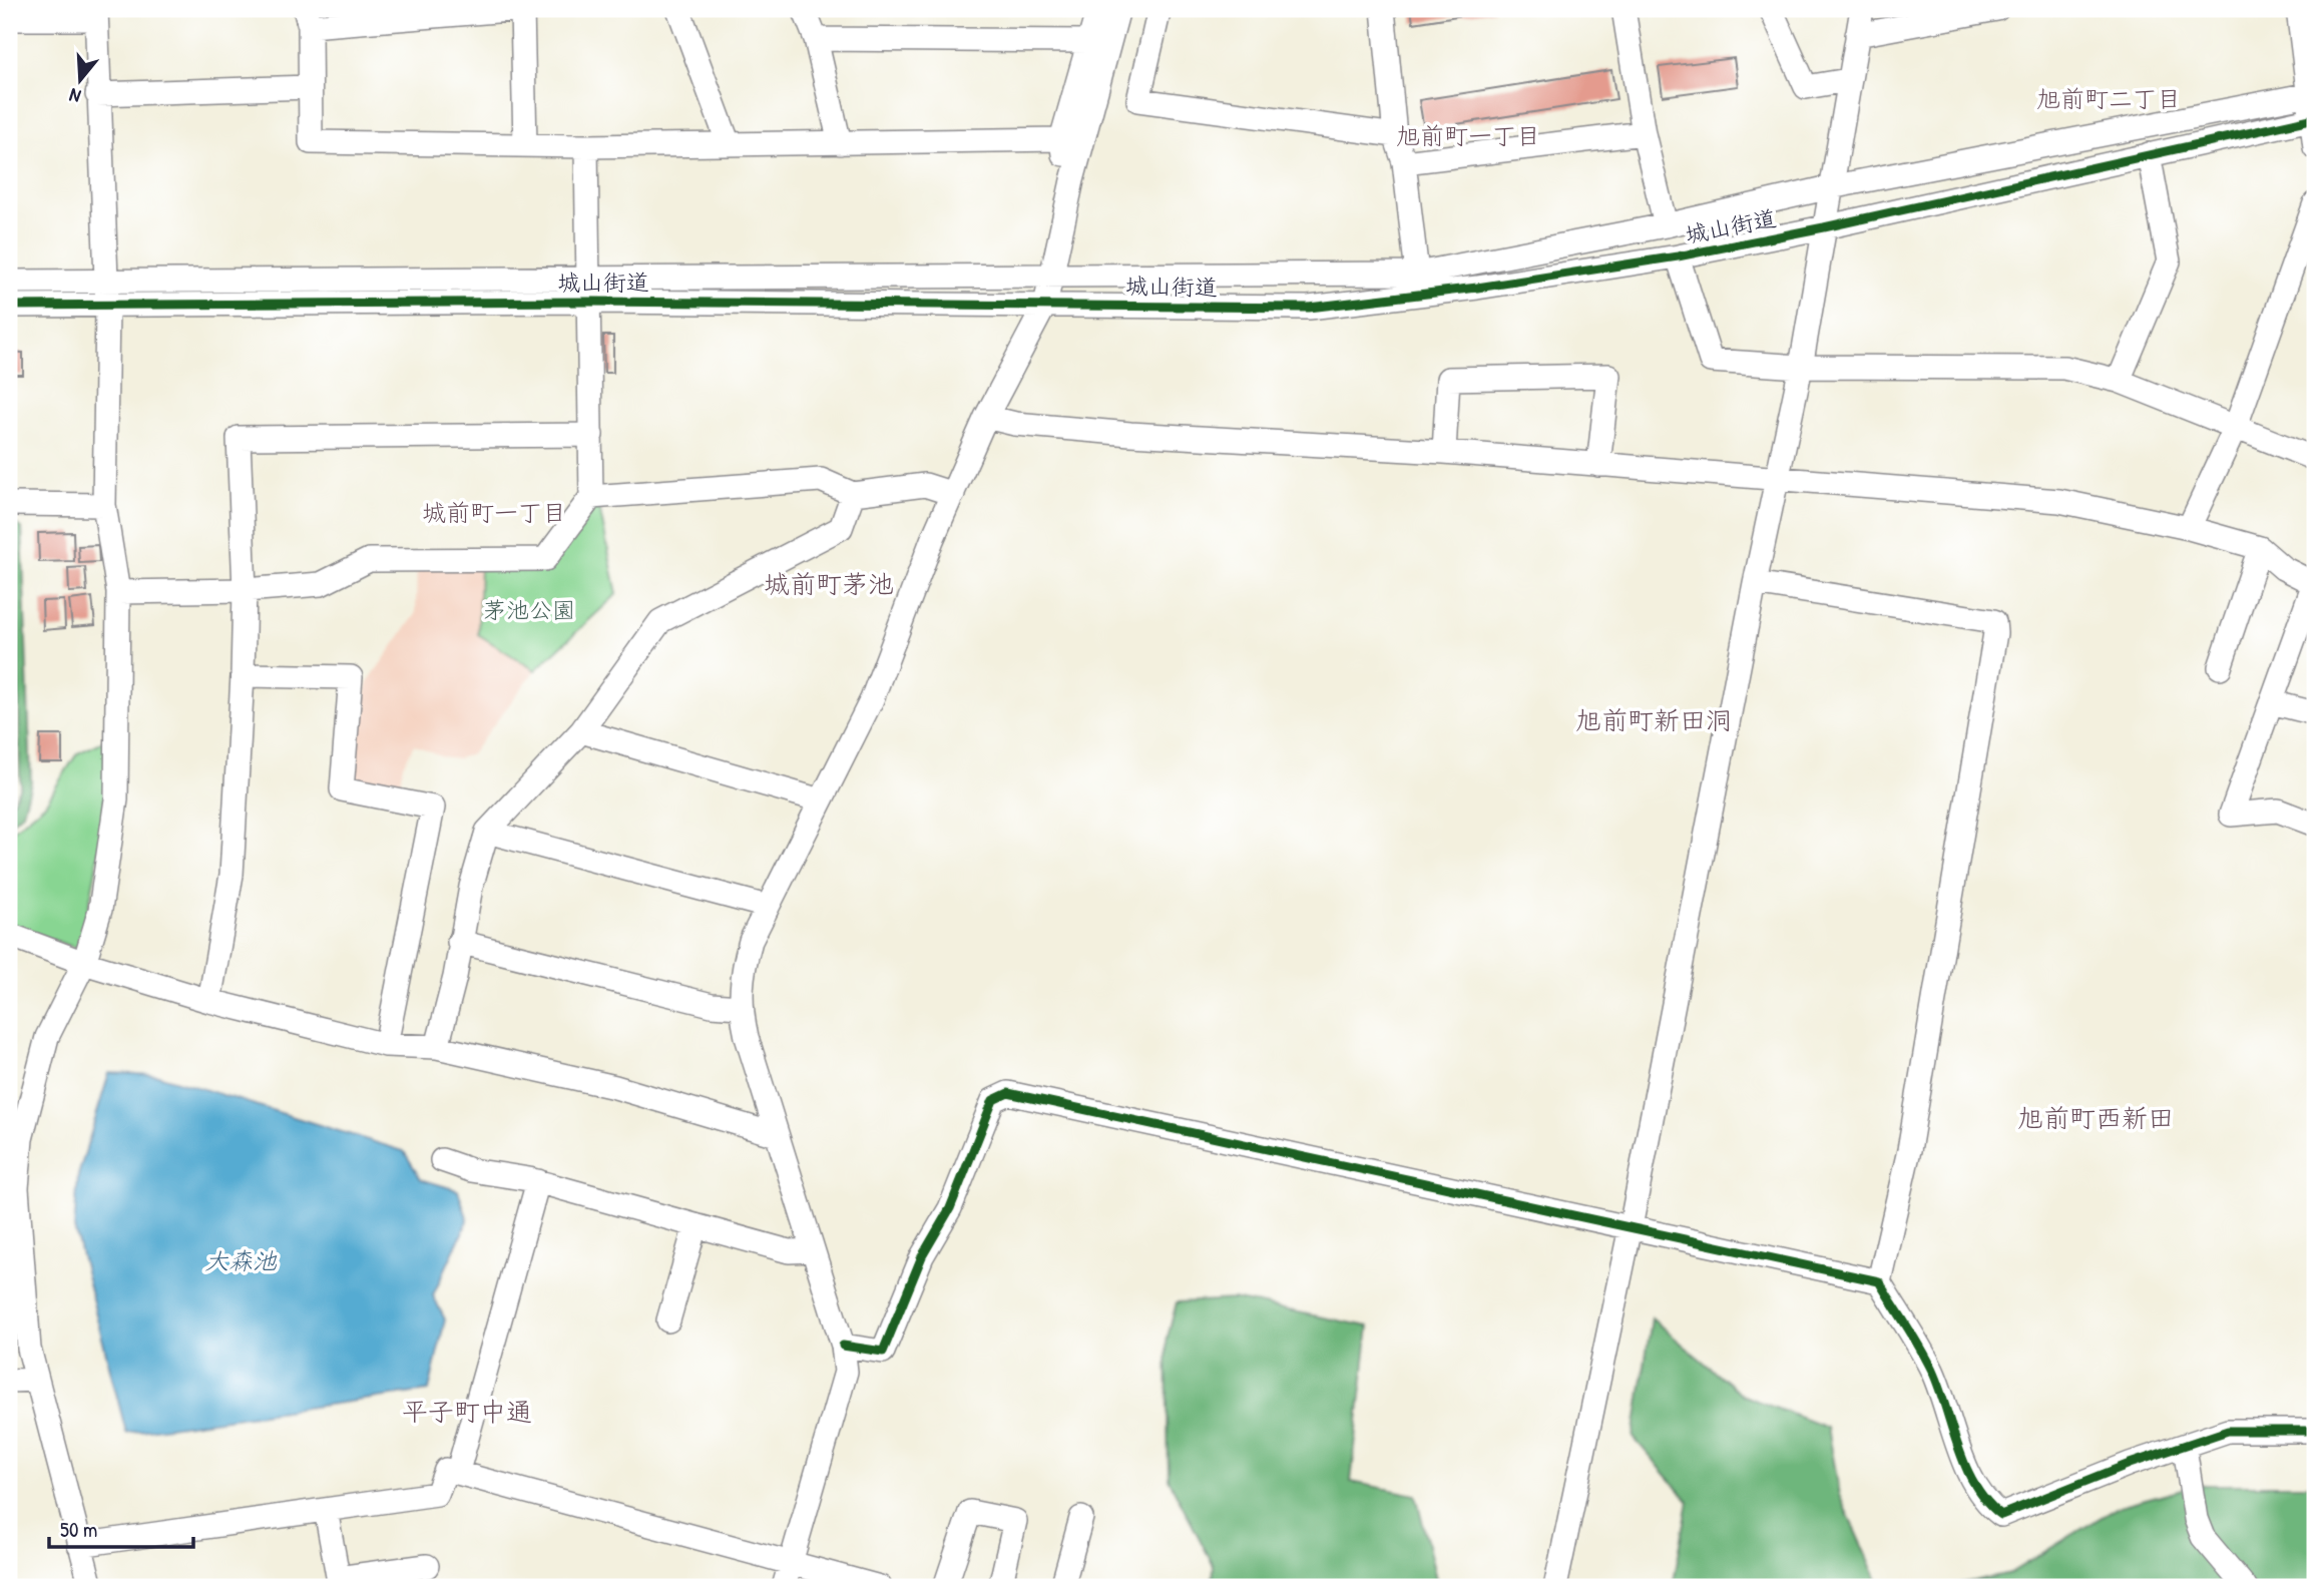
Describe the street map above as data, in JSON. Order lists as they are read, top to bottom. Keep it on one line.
{"streets":{"street":["城山街道"]},"districts":["旭前町二丁目","旭前町一丁目","城前町一丁目","城前町茅池","旭前町新田洞","旭前町西新田","平子町中通"],"water":["大森池"],"parks":["茅池公園"],"scale_bar":"50 m","north":"bottom"}
